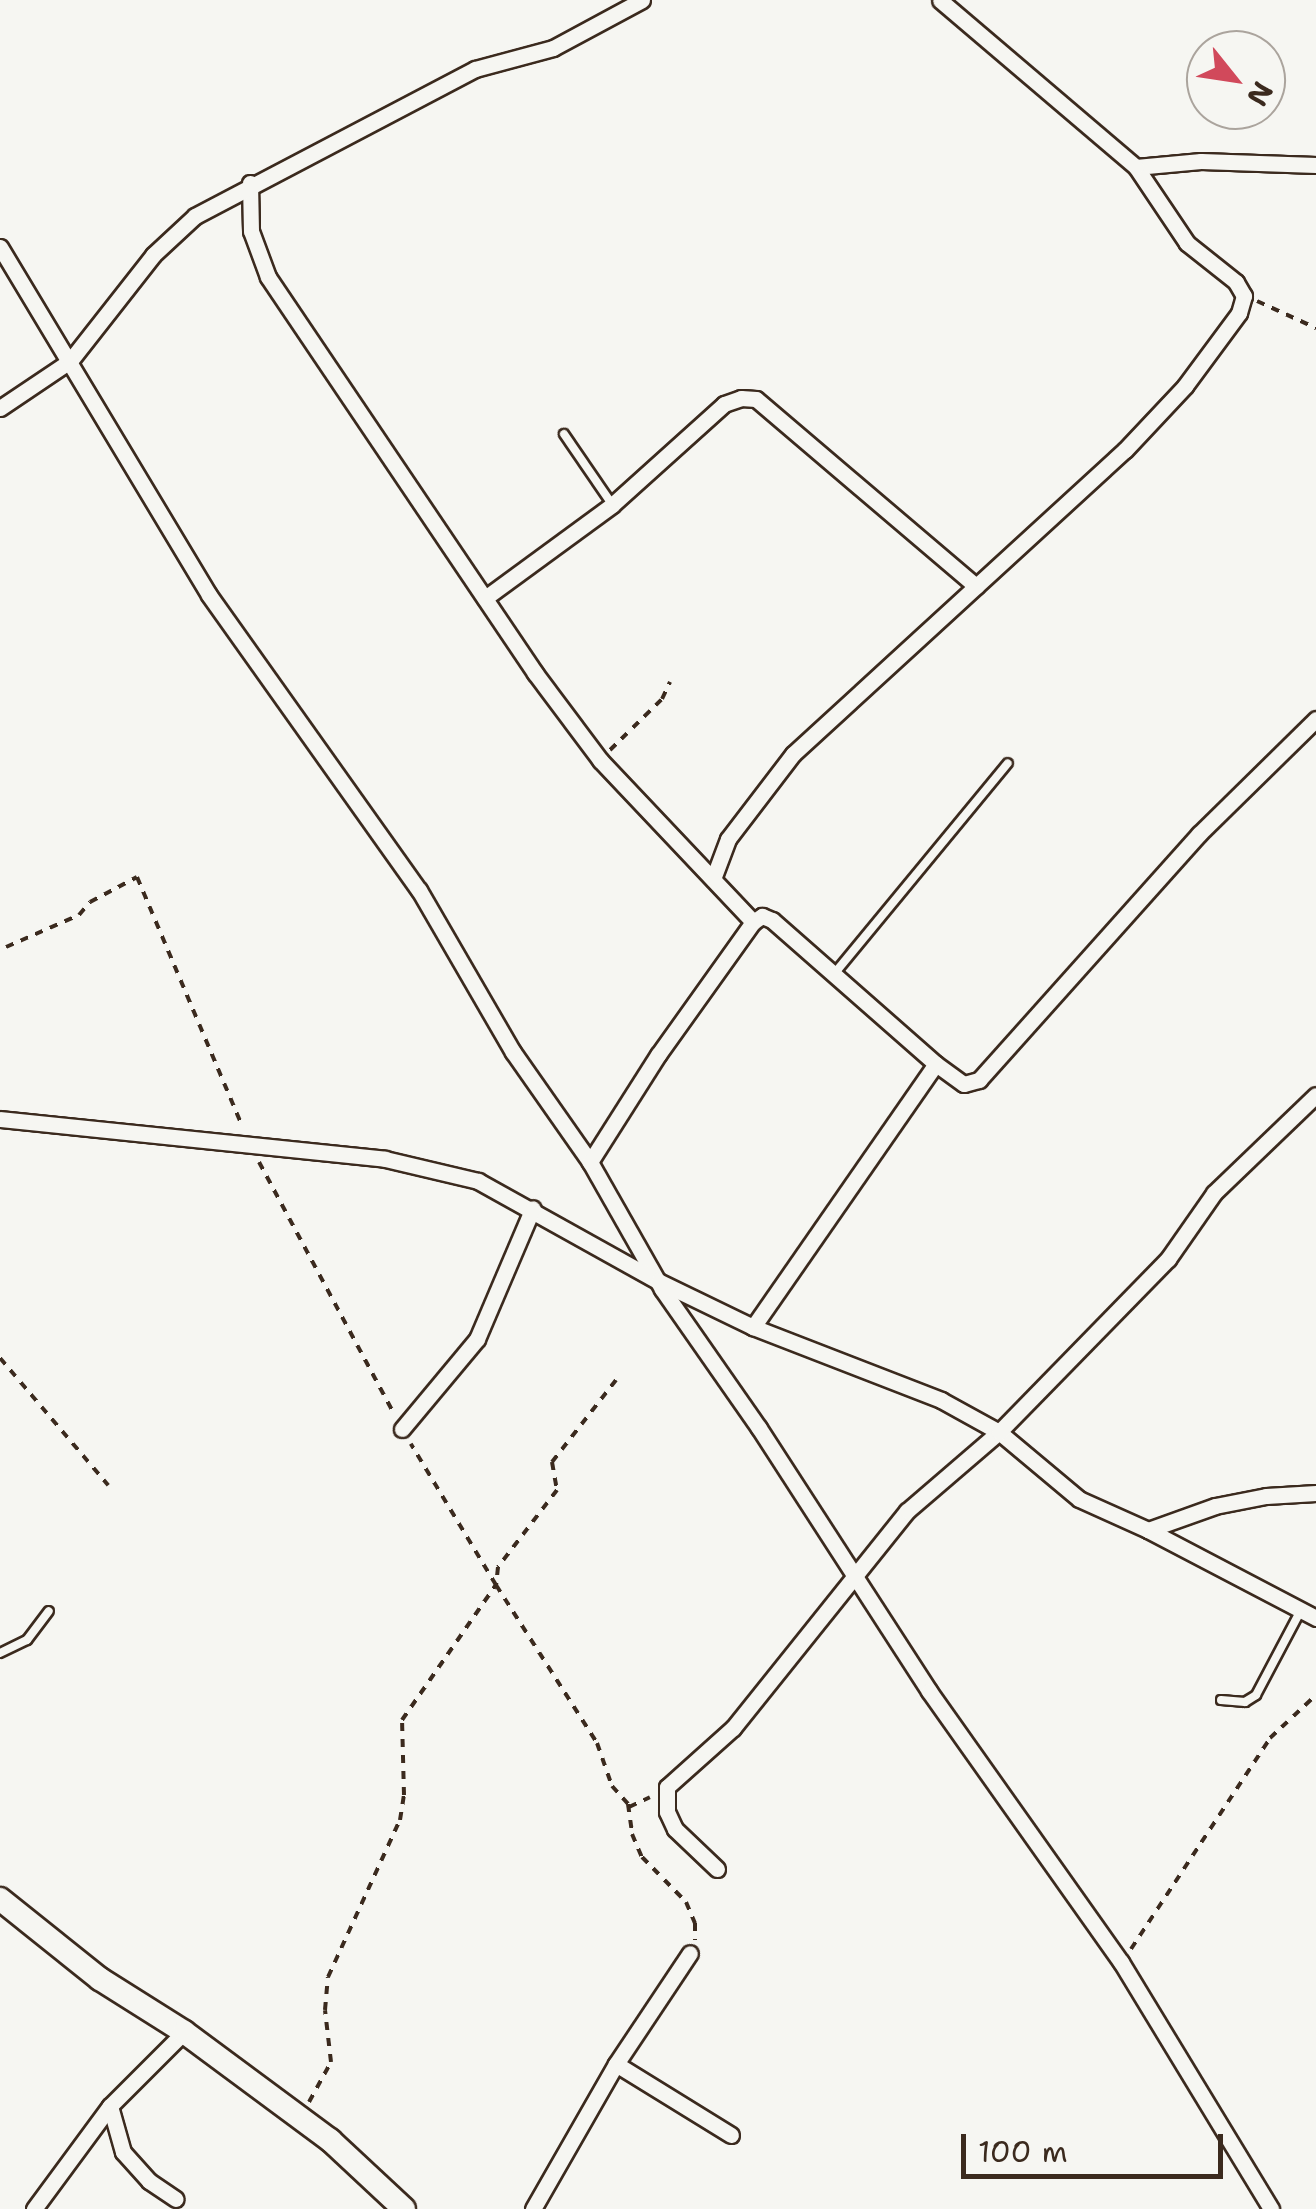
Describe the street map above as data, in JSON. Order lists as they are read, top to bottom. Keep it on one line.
{"scale_bar":"100 m","north":"bottom right"}
